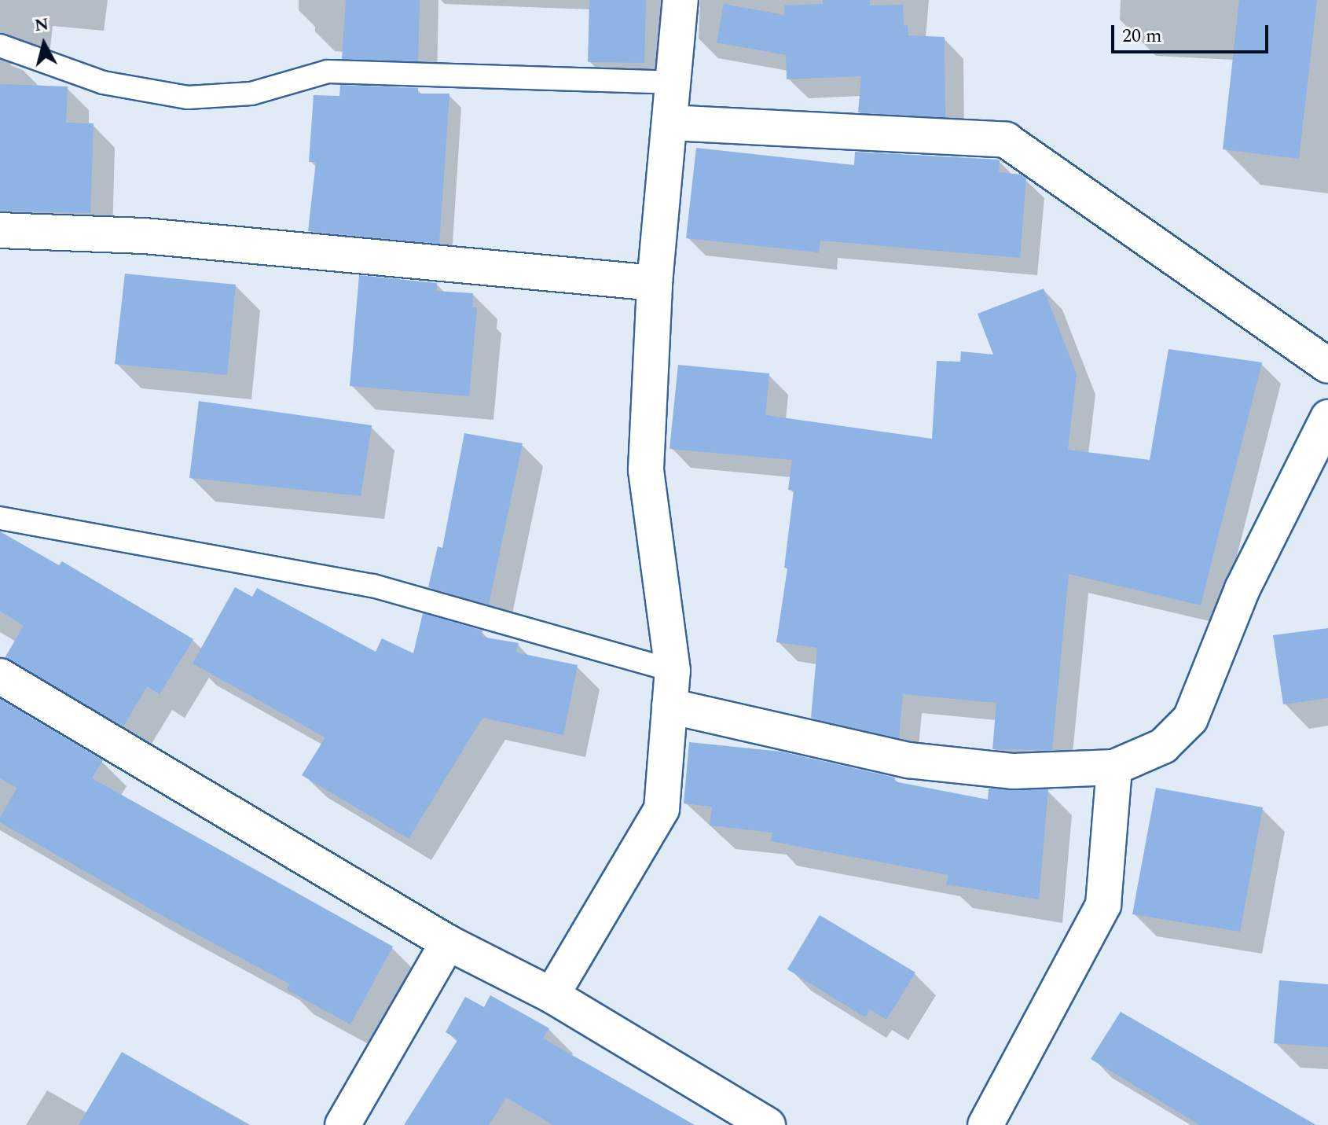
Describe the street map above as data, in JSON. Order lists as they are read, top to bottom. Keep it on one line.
{"scale_bar":"20 m","north":"top"}
